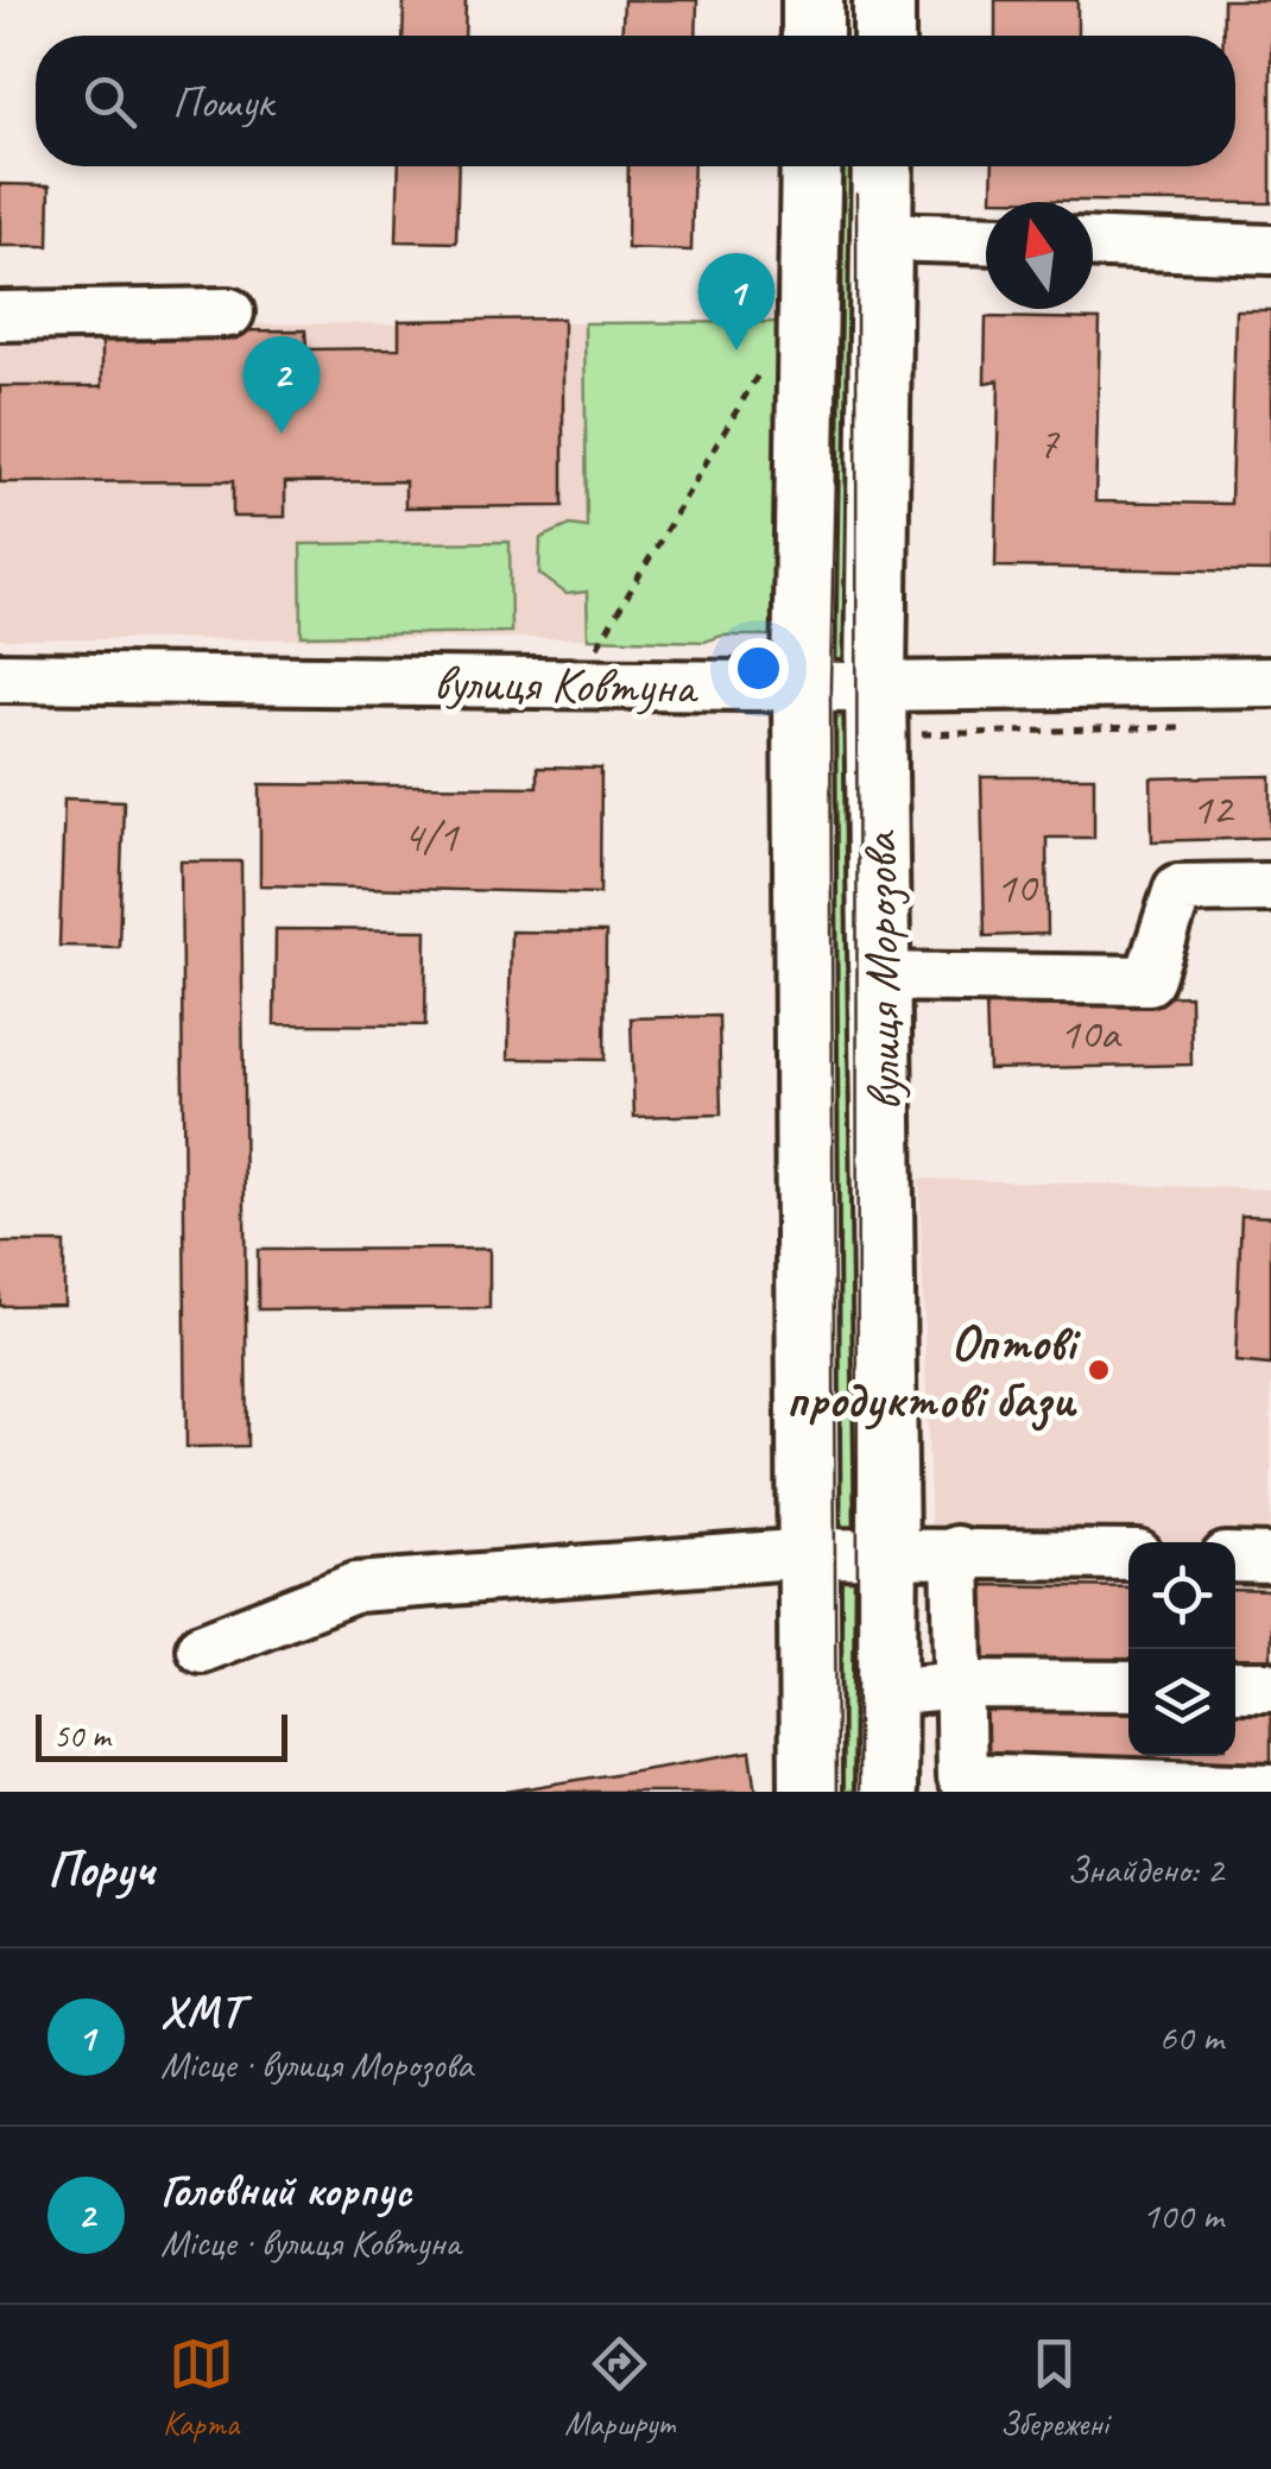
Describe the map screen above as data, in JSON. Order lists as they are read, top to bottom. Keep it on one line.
{"streets":{"main road":["вулиця Морозова"],"street":["вулиця Ковтуна"]},"crossings":[["вулиця Ковтуна","вулиця Морозова"]],"places":["Оптові продуктові бази"],"house_numbers":["7","12","4/1","10","10а"],"scale_bar":"50 m","north":"top","page":{"search":"Пошук","pins":["1","2"],"scale":"50 m","heading":["Поруч","Знайдено: 2"],"list":[{"mark":"1","name":"ХМТ","note":"Місце · вулиця Морозова","value":"60 m"},{"mark":"2","name":"Головний корпус","note":"Місце · вулиця Ковтуна","value":"100 m"}],"nav":["Карта","Маршрут","Збережені"]}}
